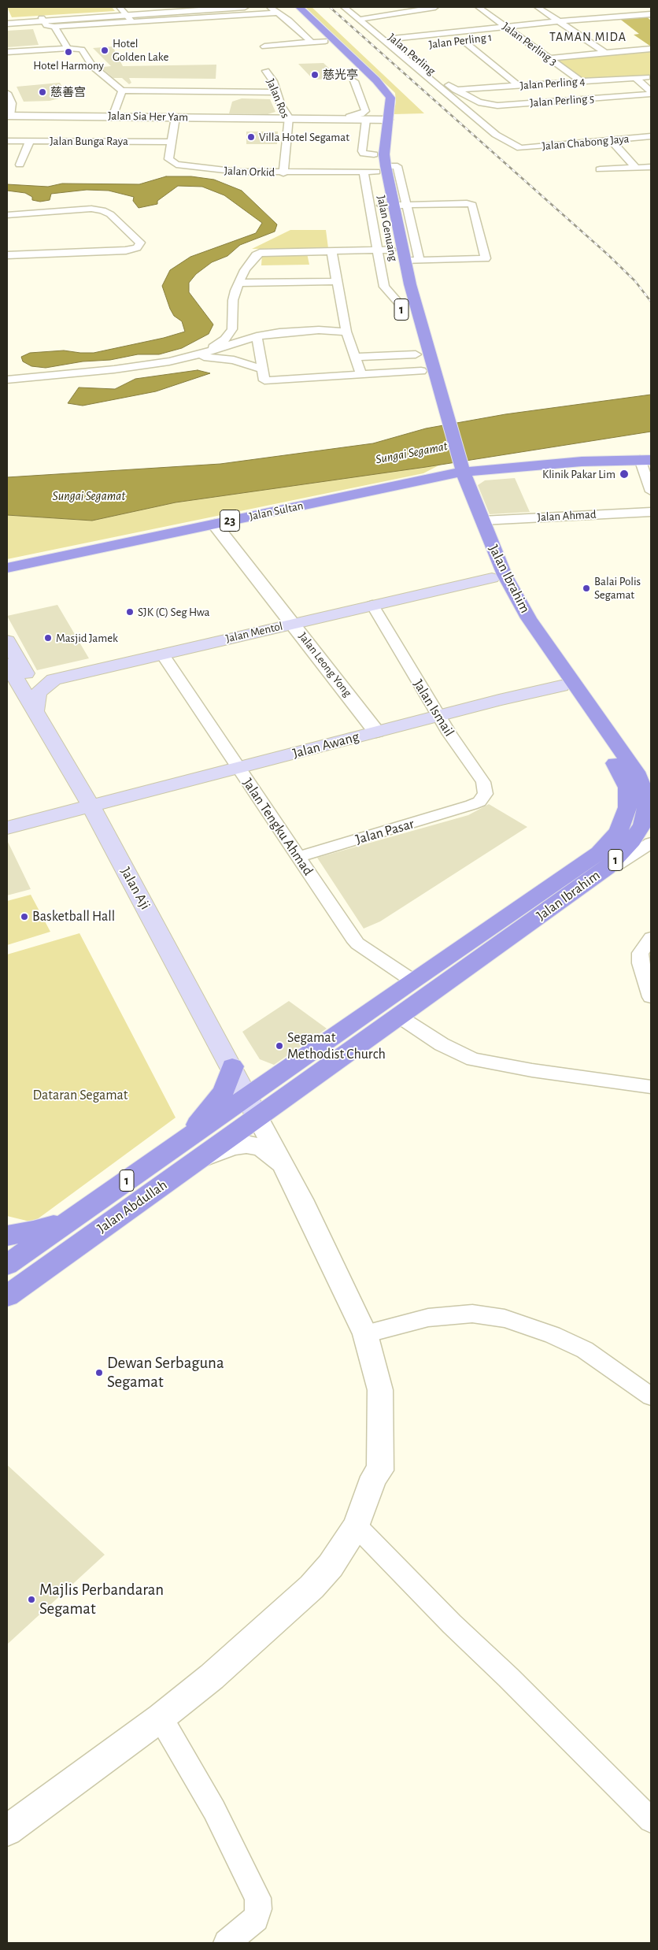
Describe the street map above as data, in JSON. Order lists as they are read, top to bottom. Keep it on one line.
{"streets":{"highway":["Jalan Genuang","1","Jalan Sultan","23","Jalan Ibrahim","Jalan Abdullah"],"main road":["Jalan Mentol","Jalan Awang","Jalan Aji"],"street":["Jalan Perling 1","Jalan Perling 3","Jalan Perling","Jalan Perling 4","Jalan Ros","Jalan Perling 5","Jalan Sia Her Yam","Jalan Bunga Raya","Jalan Chabong Jaya","Jalan Orkid","Jalan Ahmad","Jalan Leong Yong","Jalan Ismail","Jalan Tengku Ahmad","Jalan Pasar"]},"crossings":[["Jalan Perling 1","Jalan Perling 3"],["Jalan Perling 1","Jalan Perling 4"],["Jalan Perling 3","Jalan Perling 4"],["Jalan Perling","Jalan Perling 4"],["Jalan Perling","Jalan Perling 5"],["Jalan Perling 4","Jalan Perling 5"],["Jalan Ros","Jalan Sia Her Yam"],["Jalan Ros","Jalan Orkid"],["Jalan Sia Her Yam","Jalan Orkid"],["Jalan Sia Her Yam","Jalan Genuang"],["Jalan Bunga Raya","Jalan Orkid"],["Jalan Orkid","Jalan Genuang"],["Jalan Genuang","Jalan Sultan"],["Jalan Genuang","Jalan Ibrahim"],["Jalan Sultan","Jalan Ibrahim"],["Jalan Sultan","Jalan Leong Yong"],["Jalan Ahmad","Jalan Ibrahim"],["Jalan Ibrahim","Jalan Mentol"],["Jalan Ibrahim","Jalan Awang"],["Jalan Ibrahim","Jalan Tengku Ahmad"],["Jalan Ibrahim","Jalan Aji"],["Jalan Ibrahim","Jalan Abdullah"],["Jalan Mentol","Jalan Leong Yong"],["Jalan Mentol","Jalan Ismail"],["Jalan Mentol","Jalan Tengku Ahmad"],["Jalan Mentol","Jalan Aji"],["Jalan Leong Yong","Jalan Awang"],["Jalan Ismail","Jalan Awang"],["Jalan Ismail","Jalan Pasar"],["Jalan Awang","Jalan Tengku Ahmad"],["Jalan Awang","Jalan Aji"],["Jalan Tengku Ahmad","Jalan Pasar"],["Jalan Aji","Jalan Abdullah"]],"districts":["TAMAN MIDA"],"water":["Sungai Segamat"],"parks":["Dataran Segamat"],"places":["Hotel Golden Lake","Hotel Harmony","慈光亭","慈善宫","Villa Hotel Segamat","Klinik Pakar Lim","Balai Polis Segamat","SJK (C) Seg Hwa","Masjid Jamek","Basketball Hall","Segamat Methodist Church","Dewan Serbaguna Segamat","Majlis Perbandaran Segamat"]}
